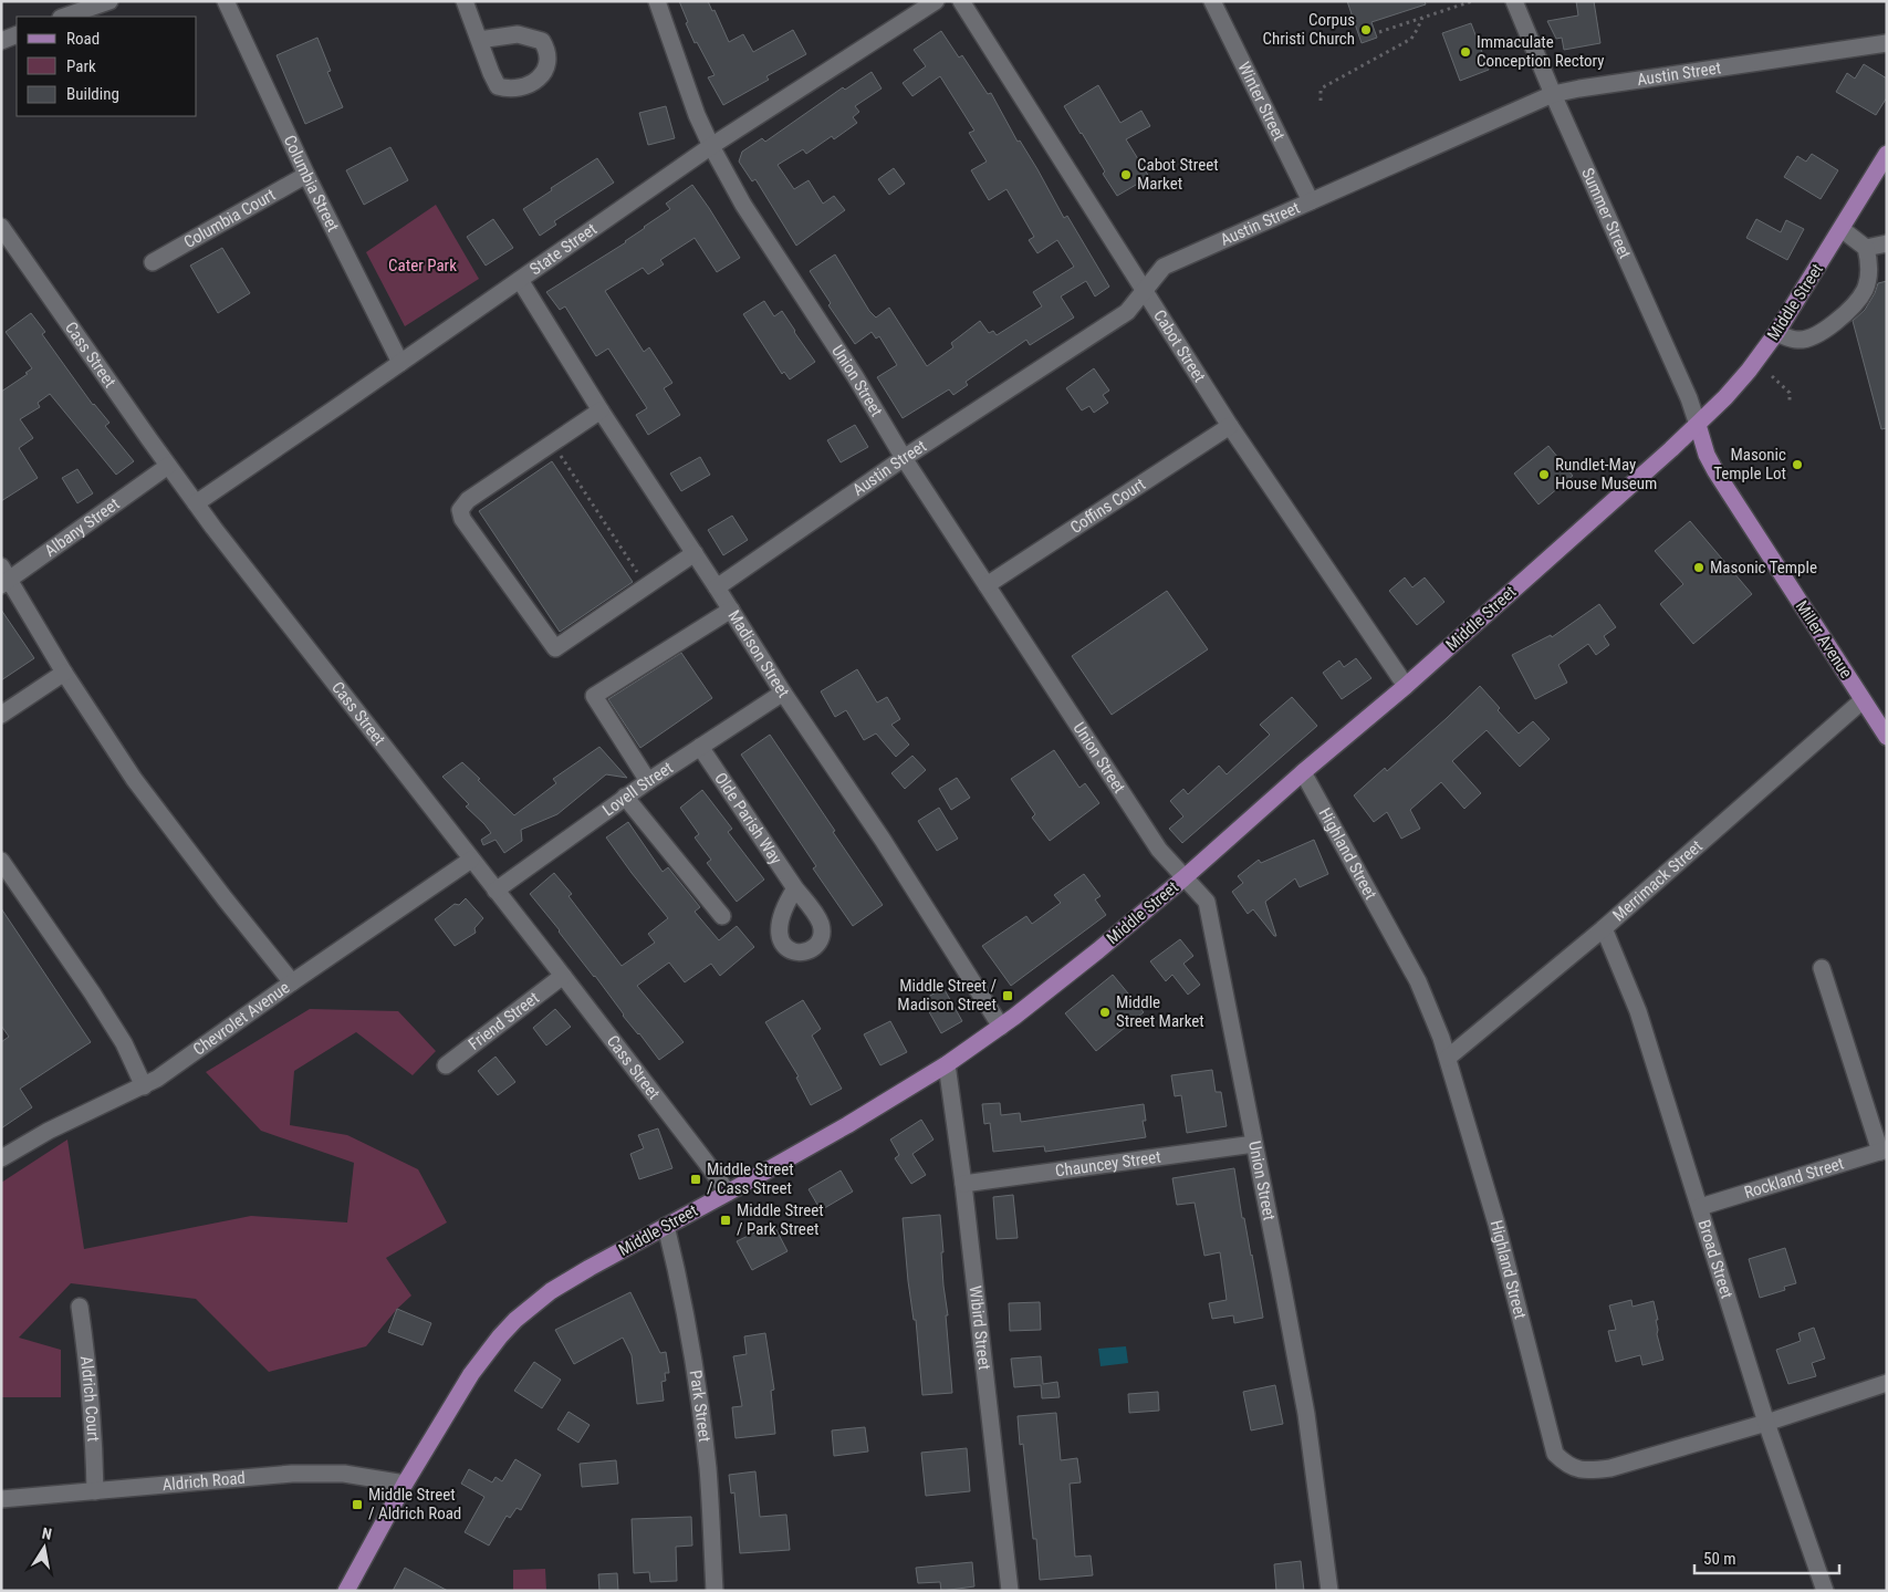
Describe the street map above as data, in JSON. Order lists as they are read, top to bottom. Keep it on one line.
{"streets":{"main road":["Middle Street","Miller Avenue"],"street":["Austin Street","Winter Street","Columbia Street","Summer Street","Columbia Court","State Street","Cabot Street","Cass Street","Union Street","Coffins Court","Albany Street","Madison Street","Lovell Street","Olde Parish Way","Highland Street","Merrimack Street","Chevrolet Avenue","Friend Street","Chauncey Street","Rockland Street","Broad Street","Wibird Street","Aldrich Court","Park Street","Aldrich Road"]},"crossings":[["Austin Street","Winter Street"],["Austin Street","Summer Street"],["Austin Street","Cabot Street"],["Austin Street","Union Street"],["Austin Street","Madison Street"],["Columbia Street","Columbia Court"],["Columbia Street","State Street"],["Summer Street","Middle Street"],["Summer Street","Miller Avenue"],["State Street","Cass Street"],["State Street","Union Street"],["State Street","Madison Street"],["Middle Street","Cabot Street"],["Middle Street","Cass Street"],["Middle Street","Union Street"],["Middle Street","Miller Avenue"],["Middle Street","Madison Street"],["Middle Street","Highland Street"],["Middle Street","Wibird Street"],["Middle Street","Park Street"],["Middle Street","Aldrich Road"],["Cabot Street","Coffins Court"],["Cass Street","Albany Street"],["Cass Street","Lovell Street"],["Cass Street","Chevrolet Avenue"],["Cass Street","Friend Street"],["Union Street","Coffins Court"],["Union Street","Chauncey Street"],["Miller Avenue","Merrimack Street"],["Madison Street","Lovell Street"],["Lovell Street","Olde Parish Way"],["Highland Street","Merrimack Street"],["Highland Street","Broad Street"],["Merrimack Street","Broad Street"],["Chauncey Street","Wibird Street"],["Rockland Street","Broad Street"],["Aldrich Court","Aldrich Road"]],"parks":["Cater Park"],"places":{"other":["Corpus Christi Church","Immaculate Conception Rectory","Cabot Street Market","Masonic Temple Lot","Rundlet-May House Museum","Masonic Temple","Middle Street Market"],"transit":["Middle Street / Madison Street","Middle Street / Cass Street","Middle Street / Park Street","Middle Street / Aldrich Road"]},"legend":["Road","Park","Building"],"scale_bar":"50 m","north":"top"}
